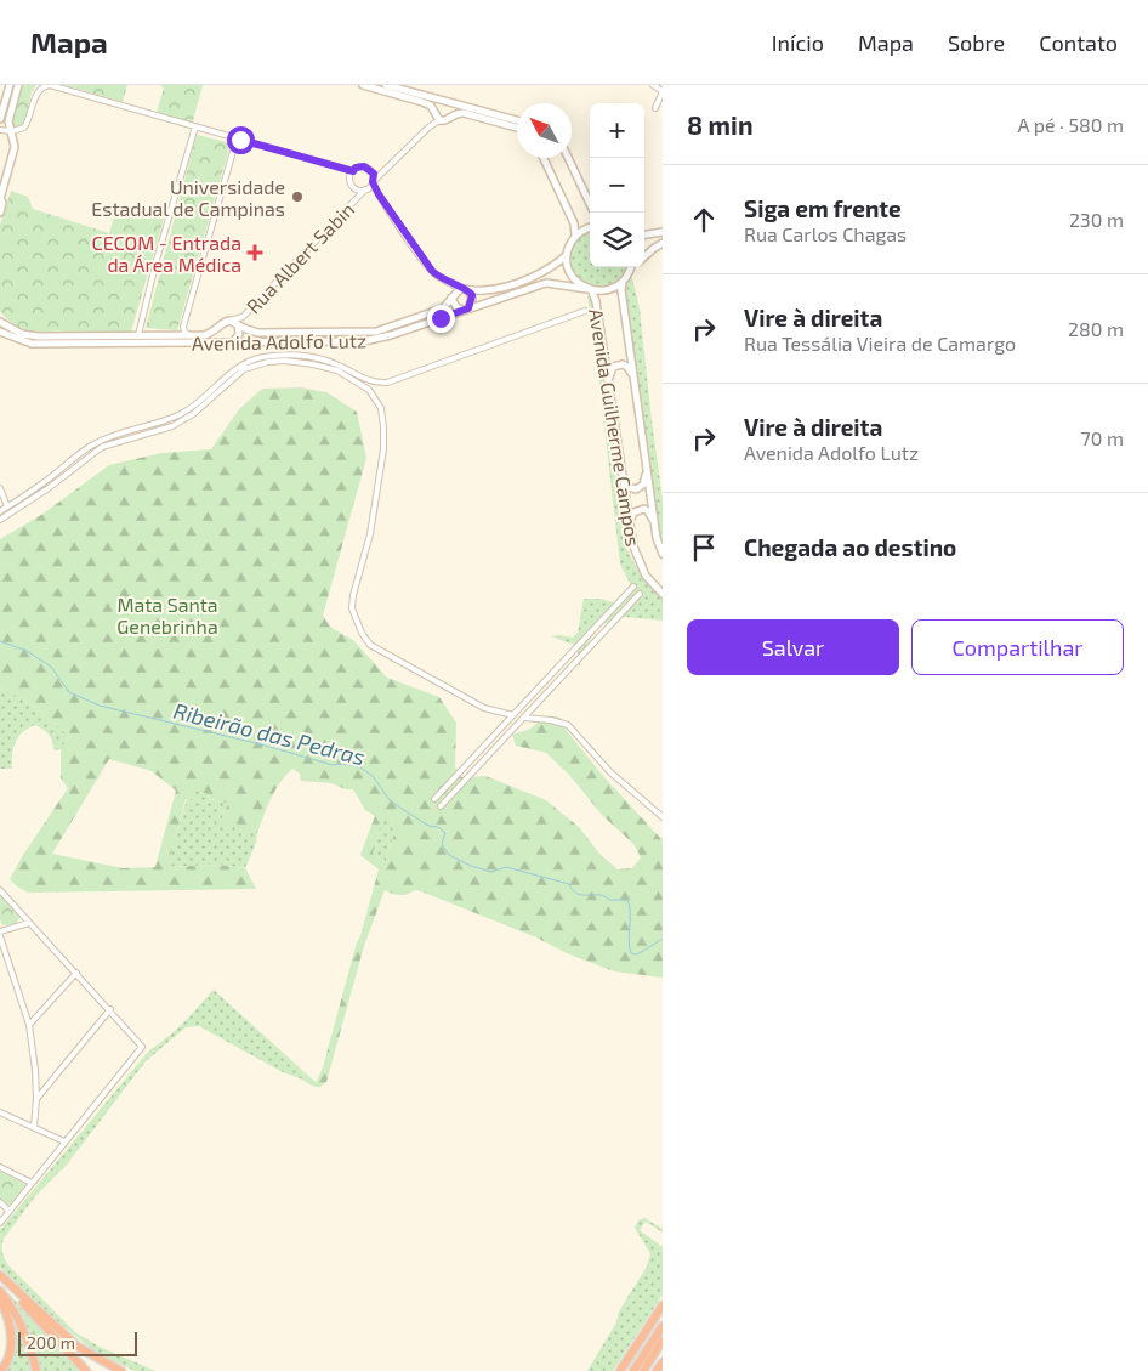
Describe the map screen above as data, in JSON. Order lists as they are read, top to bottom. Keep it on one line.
{"streets":{"main road":["Avenida Adolfo Lutz","Avenida Guilherme Campos"],"street":["Rua Albert Sabin"]},"crossings":[["Rua Albert Sabin","Avenida Adolfo Lutz"],["Avenida Adolfo Lutz","Avenida Guilherme Campos"]],"water":["Ribeirão das Pedras"],"parks":["Mata Santa Genebrinha"],"places":{"other":["Universidade Estadual de Campinas"],"health":["CECOM - Entrada da Área Médica"]},"scale_bar":"200 m","north":"top left","page":{"header":"Mapa","nav":["Início","Mapa","Sobre","Contato"],"heading":["8 min","A pé · 580 m"],"map_buttons":["+","−"],"list":[["Siga em frente","Rua Carlos Chagas","230 m"],["Vire à direita","Rua Tessália Vieira de Camargo","280 m"],["Vire à direita","Avenida Adolfo Lutz","70 m"],"Chegada ao destino"],"buttons":["Salvar","Compartilhar"],"scale":"200 m"}}
